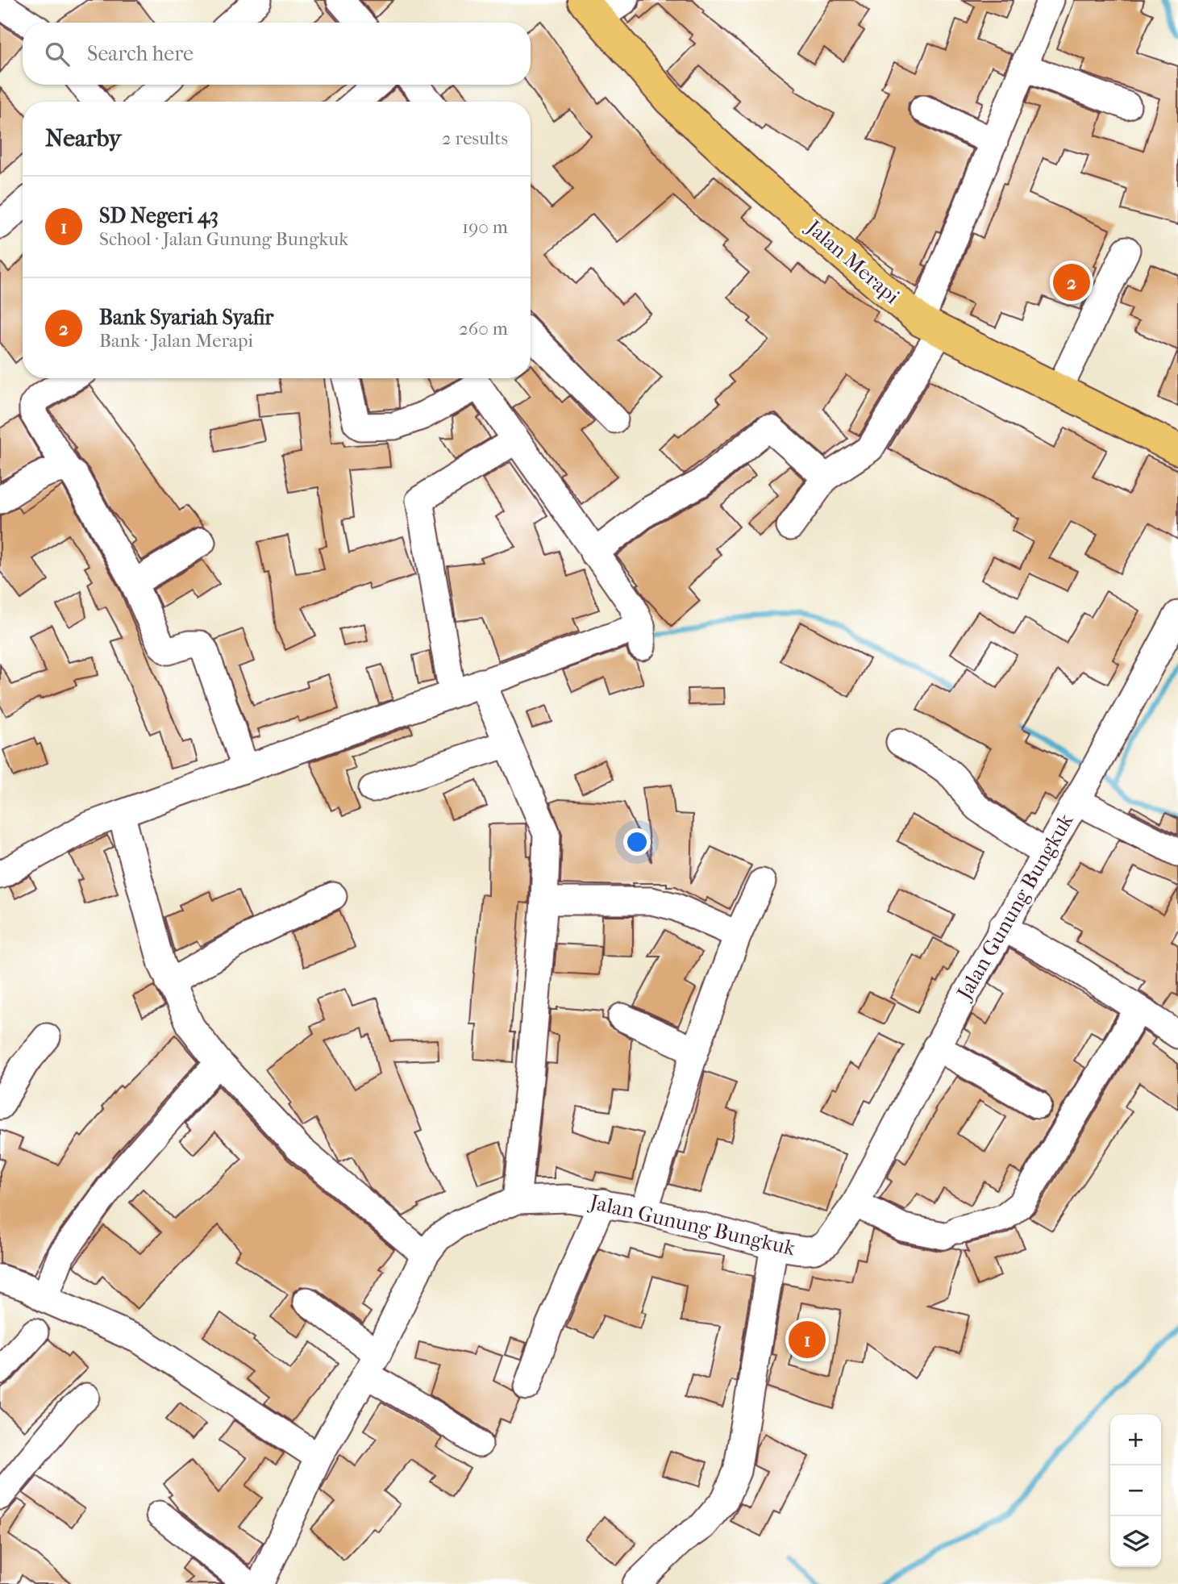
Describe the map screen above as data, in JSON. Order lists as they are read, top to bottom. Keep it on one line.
{"streets":{"main road":["Jalan Merapi"],"street":["Jalan Gunung Bungkuk"]},"page":{"search":"Search here","heading":["Nearby","2 results"],"list":[{"mark":"1","name":"SD Negeri 43","note":"School · Jalan Gunung Bungkuk","value":"190 m"},{"mark":"2","name":"Bank Syariah Syafir","note":"Bank · Jalan Merapi","value":"260 m"}],"pins":["2","1"],"map_buttons":["+","−"]}}
